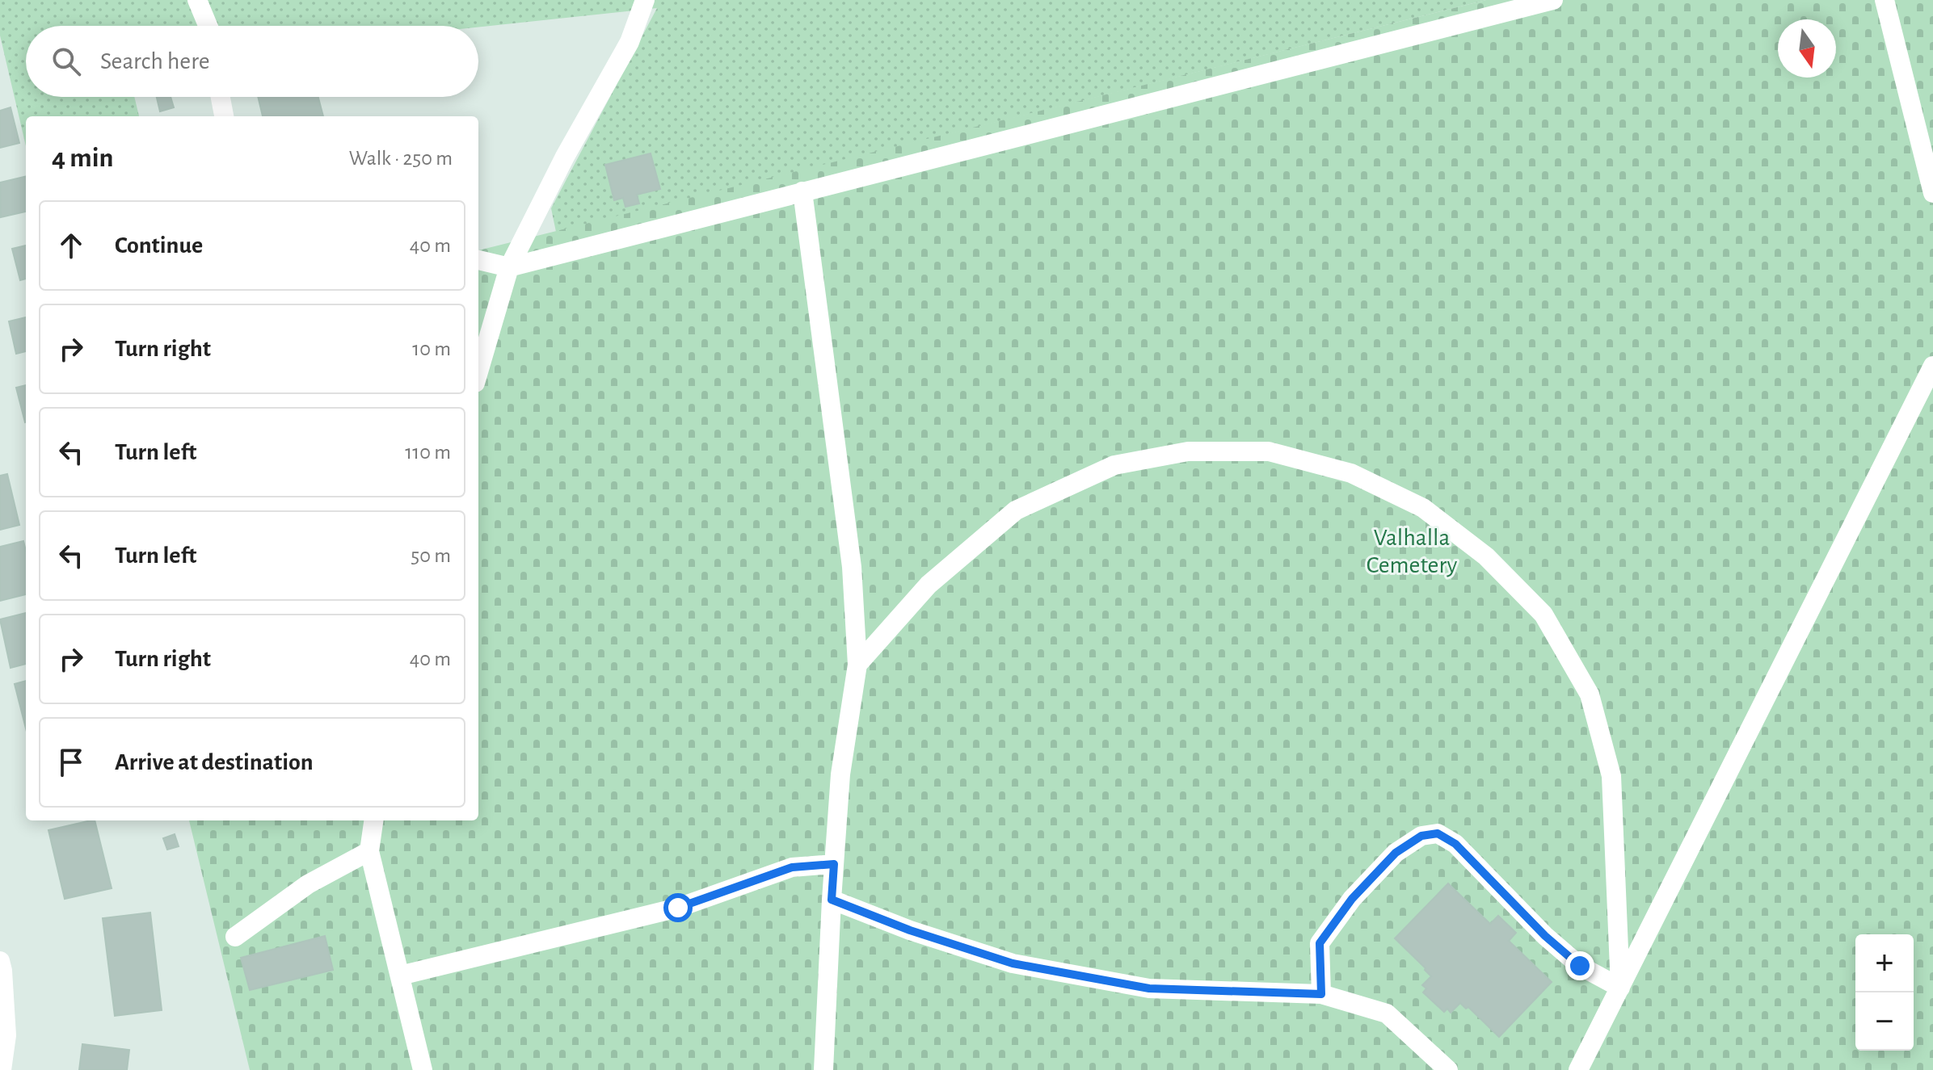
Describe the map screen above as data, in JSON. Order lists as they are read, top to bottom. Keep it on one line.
{"parks":["Valhalla Cemetery"],"north":"bottom","page":{"search":"Search here","heading":["4 min","Walk · 250 m"],"list":[["Continue","40 m"],["Turn right","10 m"],["Turn left","110 m"],["Turn left","50 m"],["Turn right","40 m"],"Arrive at destination"],"map_buttons":["+","−"]}}
